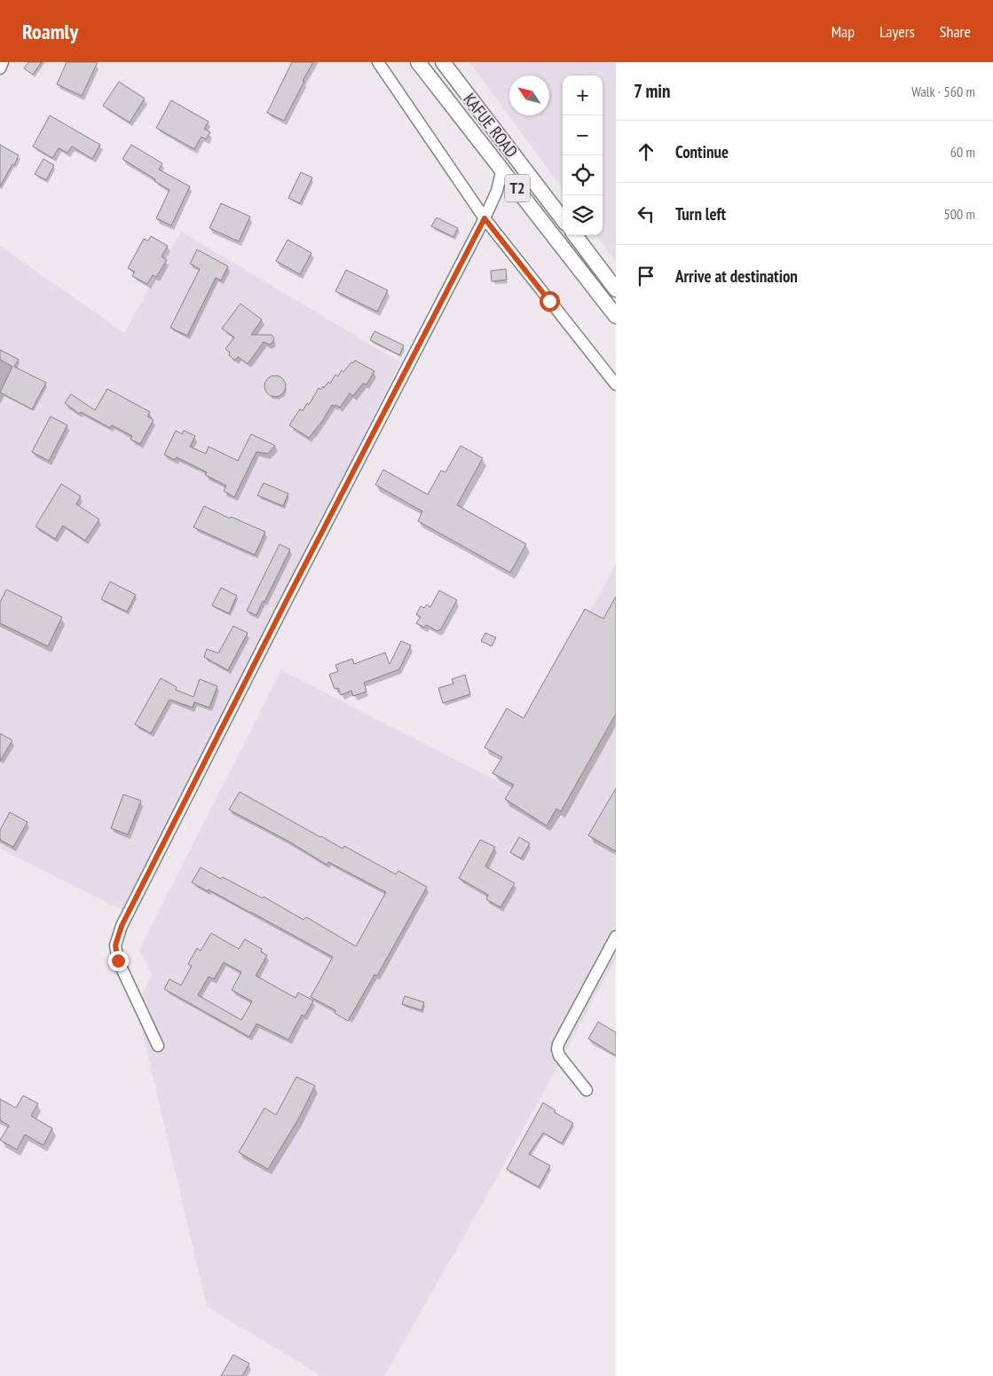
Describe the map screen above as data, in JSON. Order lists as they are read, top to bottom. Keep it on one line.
{"streets":{"main road":["KAFUE ROAD","T2"]},"north":"top left","page":{"header":"Roamly","nav":["Map","Layers","Share"],"heading":["7 min","Walk · 560 m"],"map_buttons":["+","−"],"list":[["Continue","60 m"],["Turn left","500 m"],"Arrive at destination"]}}
